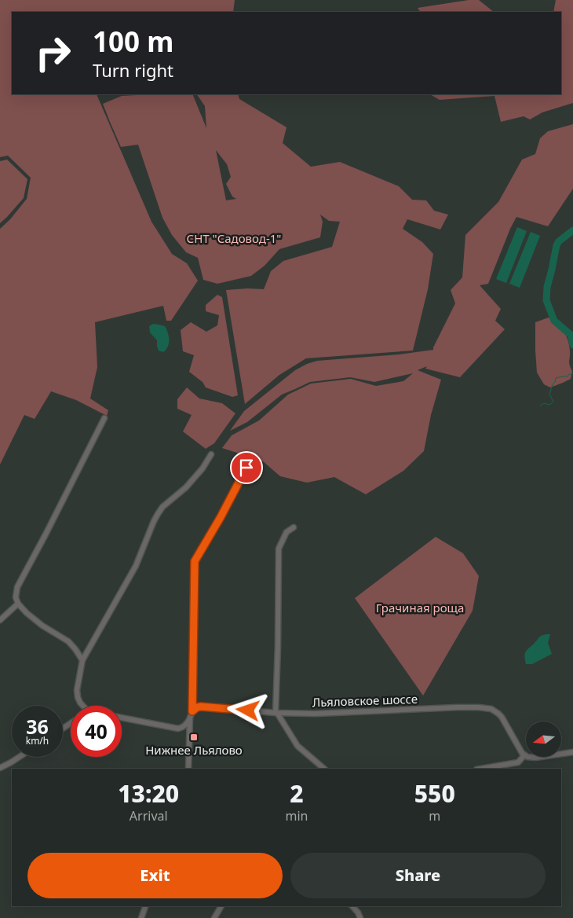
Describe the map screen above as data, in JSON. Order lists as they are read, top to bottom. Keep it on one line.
{"streets":{"street":["Льяловское шоссе"]},"parks":["СНТ \"Садовод-1\"","Грачиная роща"],"places":{"transit":["Нижнее Льялово"]},"north":"left","page":{"turn":["100 m","Turn right"],"speed":"36 km/h","limit":"40","eta":["13:20","Arrival","2","min","550","m"],"buttons":["Exit","Share"]}}
